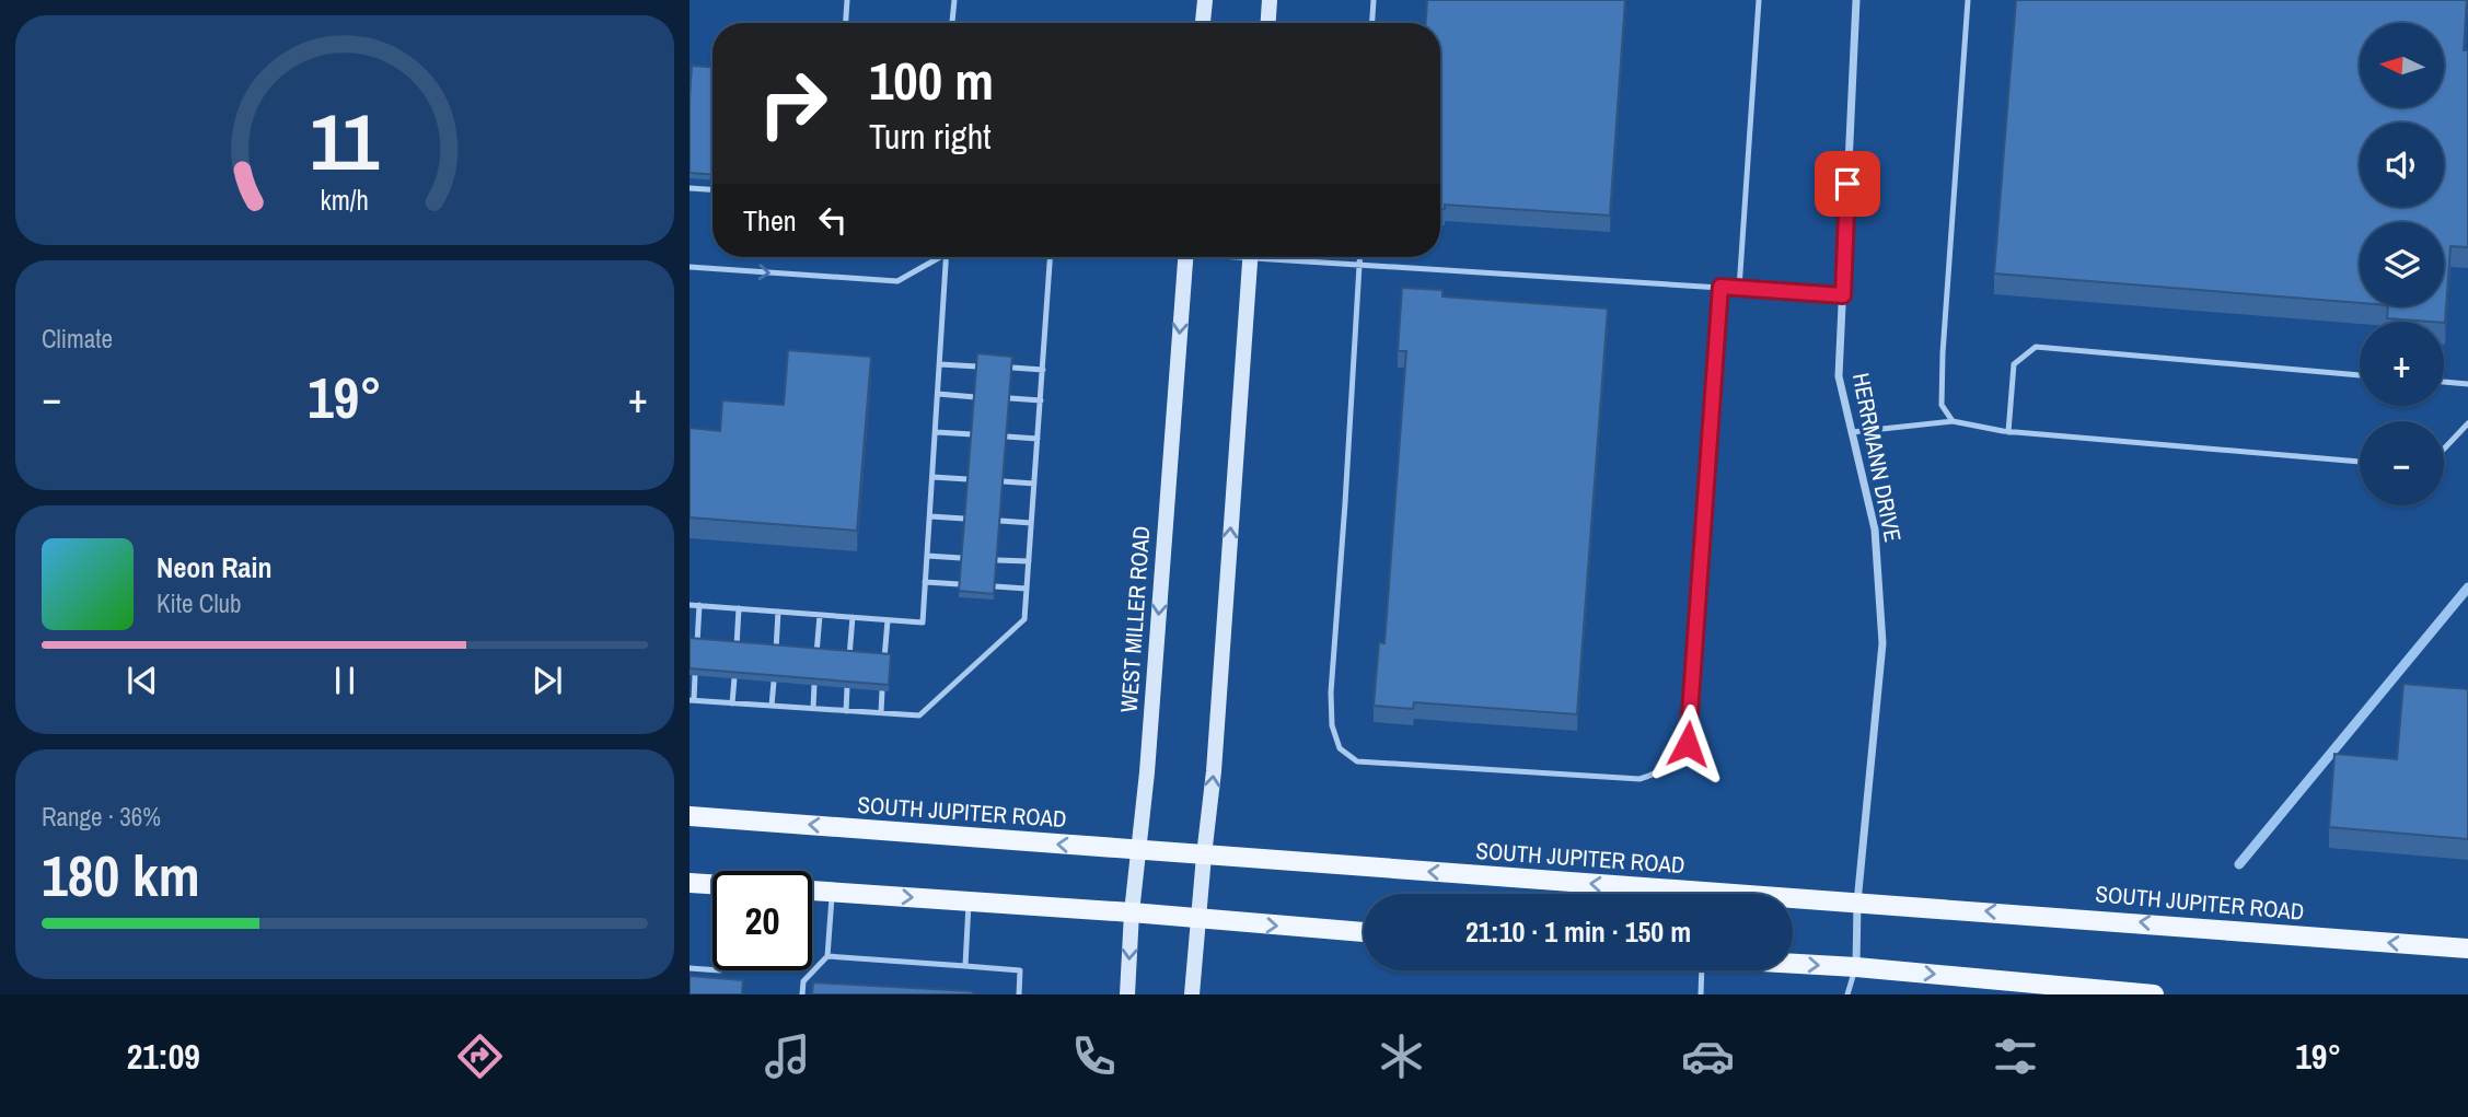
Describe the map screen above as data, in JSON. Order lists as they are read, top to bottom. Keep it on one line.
{"streets":{"main road":["WEST MILLER ROAD","SOUTH JUPITER ROAD"],"street":["HERRMANN DRIVE"]},"crossings":[["HERRMANN DRIVE","SOUTH JUPITER ROAD"],["WEST MILLER ROAD","SOUTH JUPITER ROAD"]],"north":"left","page":{"map_buttons":["+","−"],"turn":["100 m","Turn right"],"then":"Then","tile":["Climate",["Range · 36%","180 km"]],"heat":["−","19°","+"],"song":["Neon Rain","Kite Club"],"limit":"20","trip":"21:10 · 1 min · 150 m","tabs":["21:09","19°"],"gauge":["11","km/h"]}}
